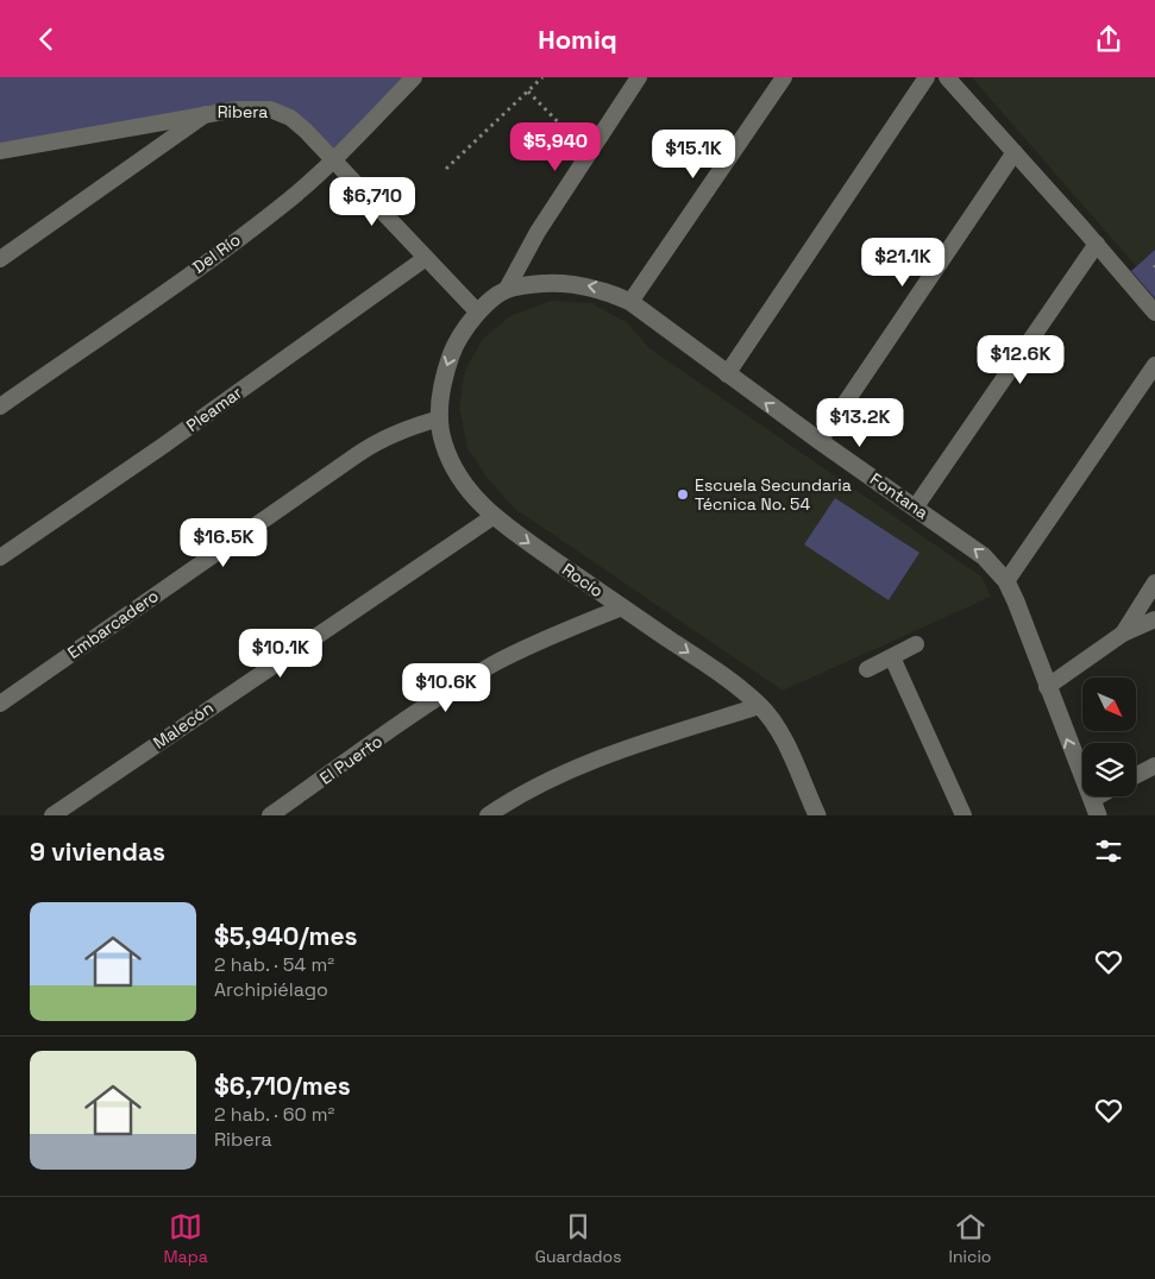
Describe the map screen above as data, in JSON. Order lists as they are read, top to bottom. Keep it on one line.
{"streets":{"street":["Ribera","Del Río","Pleamar","Fontana","Rocío","Embarcadero","Malecón","El Puerto"]},"crossings":[["Ribera","Del Río"],["Ribera","Pleamar"],["Ribera","Fontana"],["Ribera","Rocío"],["Fontana","Rocío"],["Rocío","Embarcadero"],["Rocío","Malecón"],["Rocío","El Puerto"]],"one_way":["Fontana","Rocío"],"places":["Escuela Secundaria Técnica No. 54"],"north":"bottom right","page":{"header":"Homiq","price":["$5,940","$15.1K","$6,710","$21.1K","$12.6K","$13.2K","$16.5K","$10.1K","$10.6K"],"heading":"9 viviendas","list":[{"name":"$5,940/mes","note":"2 hab. · 54 m² · Archipiélago"},{"name":"$6,710/mes","note":"2 hab. · 60 m² · Ribera"}],"tabs":["Mapa","Guardados","Inicio"]}}
